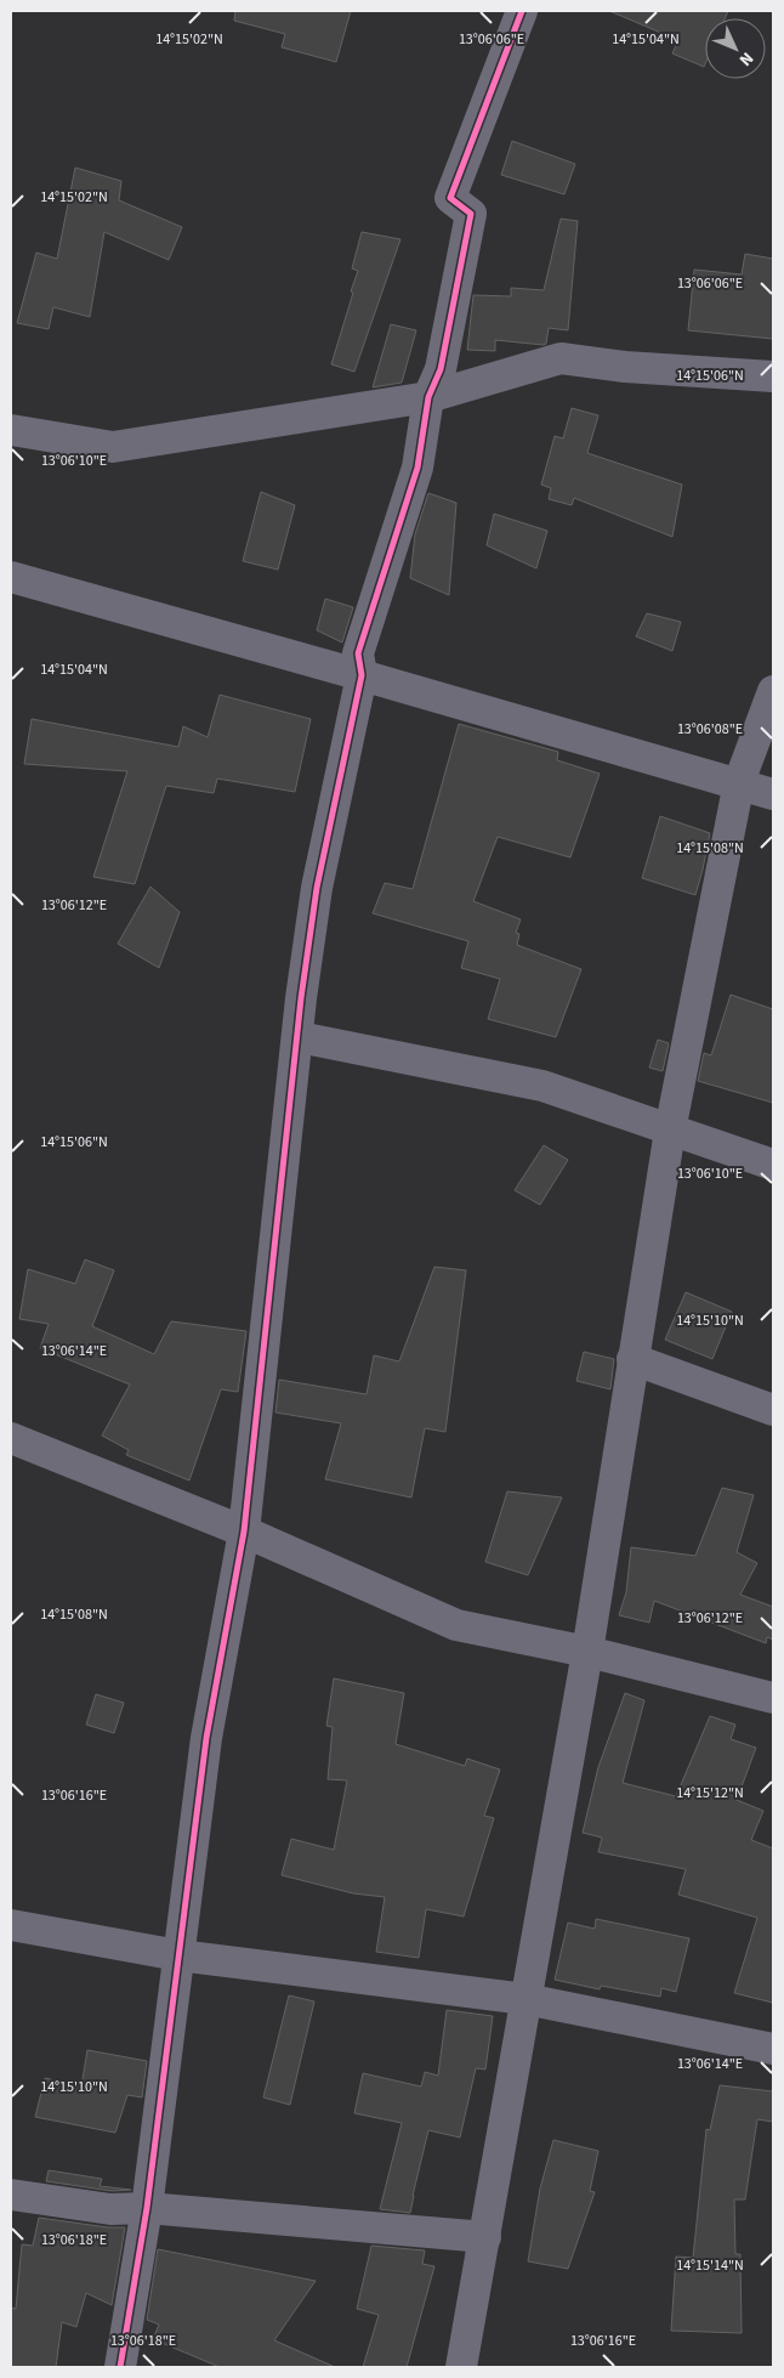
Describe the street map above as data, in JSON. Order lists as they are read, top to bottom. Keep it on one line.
{"north":"bottom right","coordinates":["13°06'06\"E","14°15'04\"N","14°15'02\"N","14°15'06\"N","13°06'10\"E","13°06'08\"E","14°15'08\"N","13°06'12\"E","14°15'10\"N","13°06'14\"E","14°15'12\"N","13°06'16\"E","13°06'18\"E","14°15'14\"N"]}
